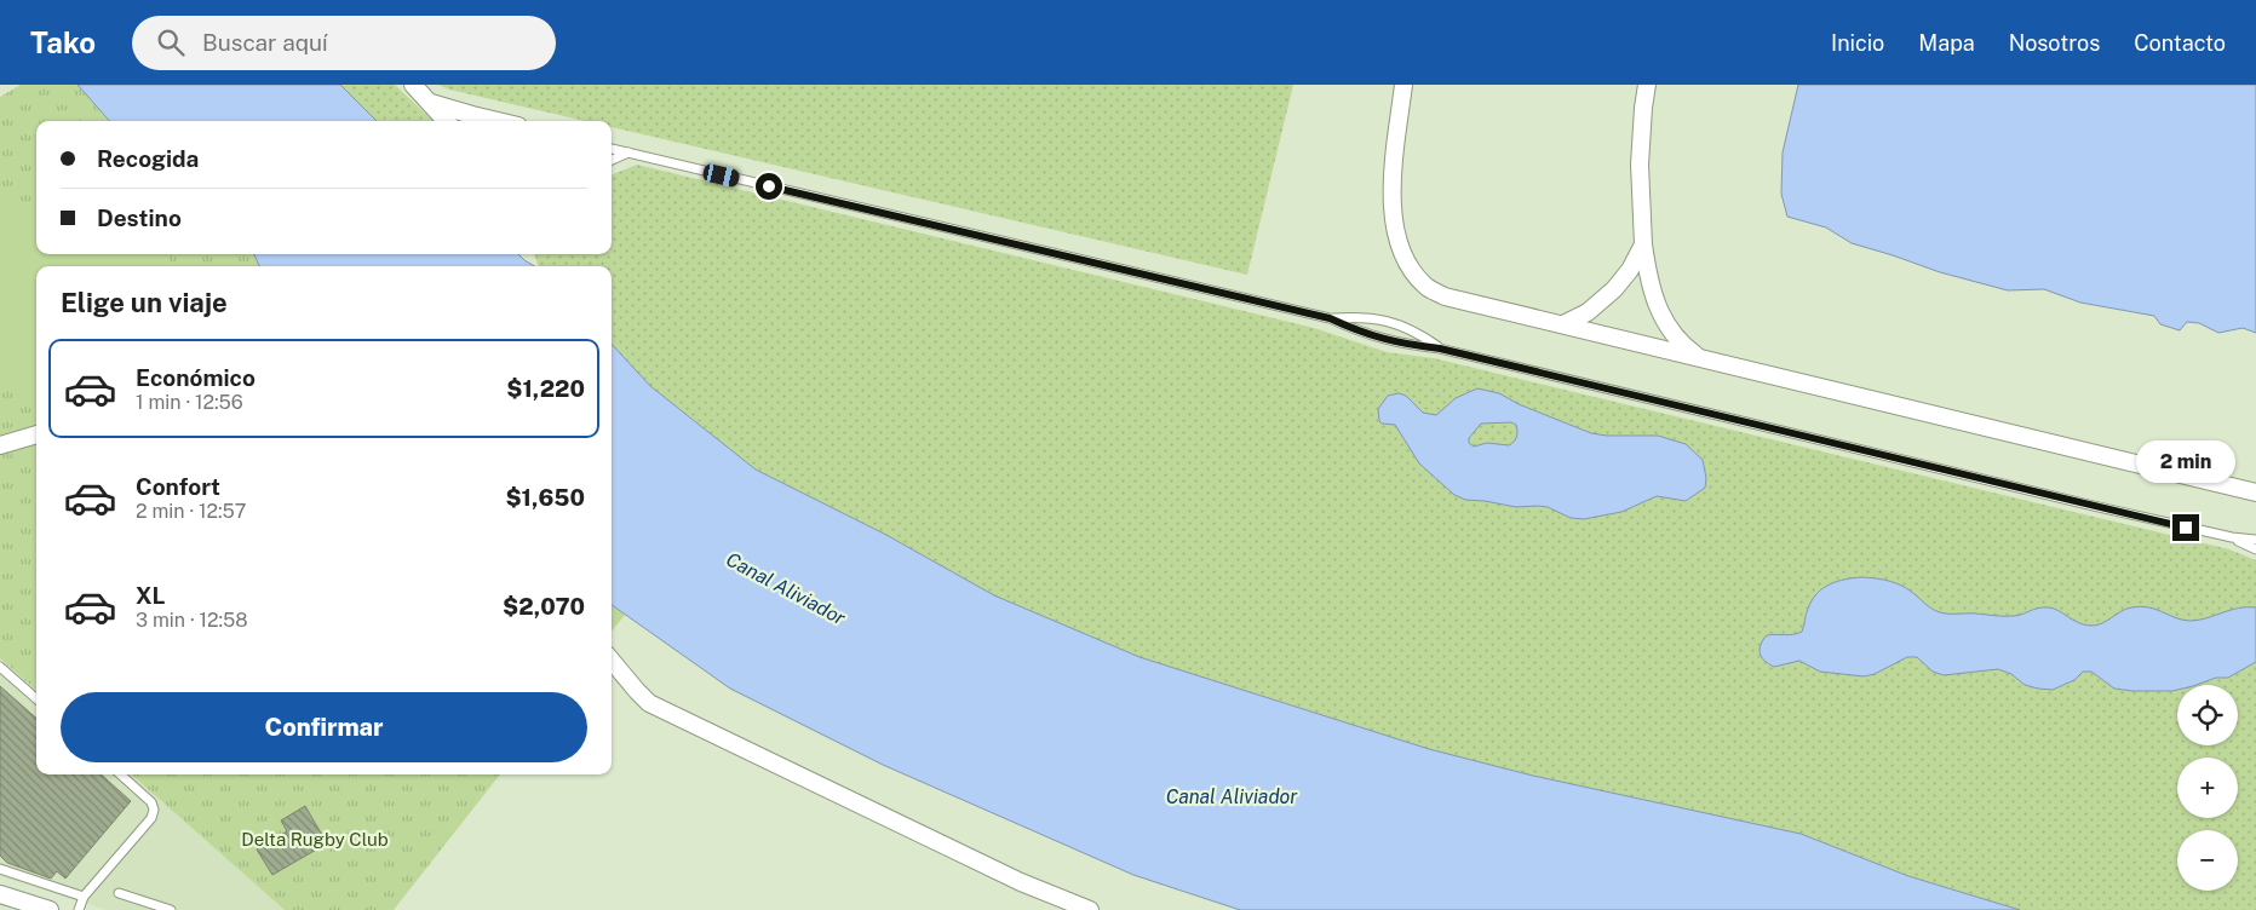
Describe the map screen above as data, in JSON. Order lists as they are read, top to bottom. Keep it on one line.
{"water":["Canal Aliviador"],"parks":["Delta Rugby Club"],"page":{"header":"Tako","search":"Buscar aquí","nav":["Inicio","Mapa","Nosotros","Contacto"],"banner":["Recogida","Destino"],"heading":"Elige un viaje","list":[{"name":"Económico","note":"1 min · 12:56","value":"$1,220"},{"name":"Confort","note":"2 min · 12:57","value":"$1,650"},{"name":"XL","note":"3 min · 12:58","value":"$2,070"}],"bubble":"2 min","buttons":"Confirmar","map_buttons":["+","−"]}}
